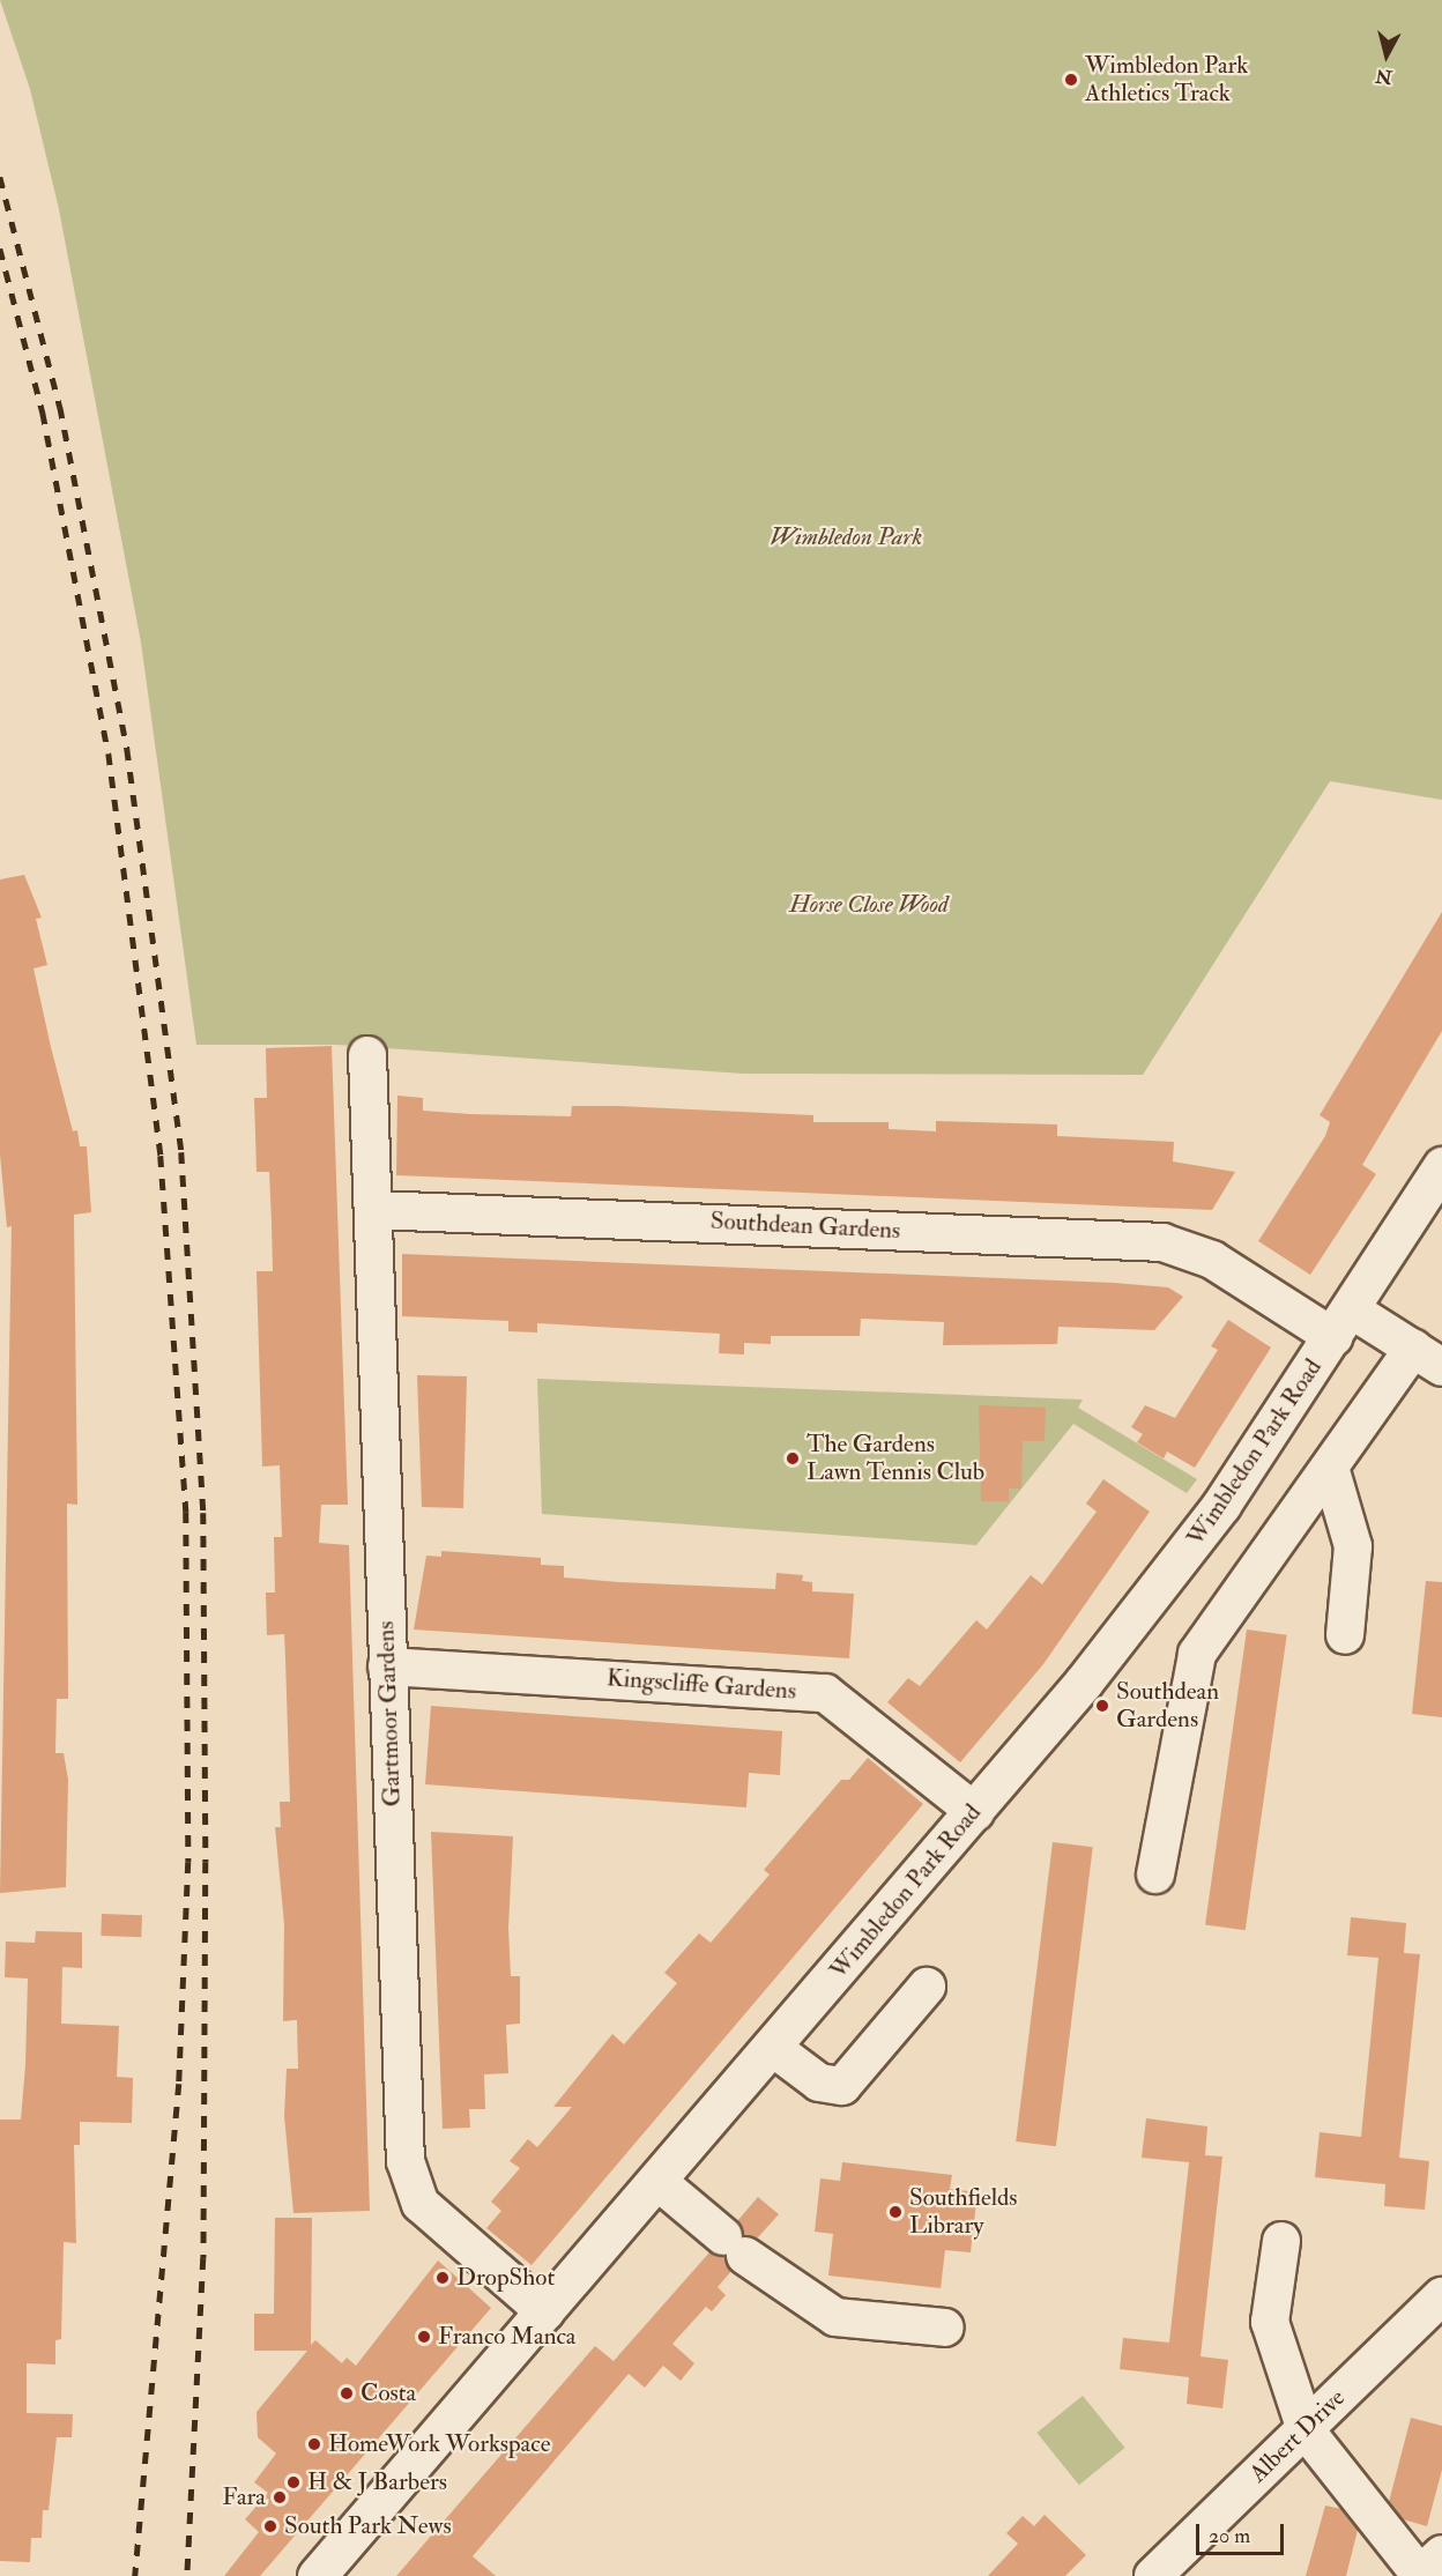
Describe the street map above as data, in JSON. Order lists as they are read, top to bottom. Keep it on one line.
{"streets":{"street":["Southdean Gardens","Wimbledon Park Road","Kingscliffe Gardens","Gartmoor Gardens","Albert Drive"]},"crossings":[["Southdean Gardens","Wimbledon Park Road"],["Southdean Gardens","Gartmoor Gardens"],["Wimbledon Park Road","Kingscliffe Gardens"],["Wimbledon Park Road","Gartmoor Gardens"],["Kingscliffe Gardens","Gartmoor Gardens"]],"parks":["Wimbledon Park","Horse Close Wood"],"places":["Wimbledon Park Athletics Track","The Gardens Lawn Tennis Club","Southdean Gardens","Southfields Library","DropShot","Franco Manca","Costa","HomeWork Workspace","H & J Barbers","Fara","South Park News"],"scale_bar":"20 m","north":"bottom"}
